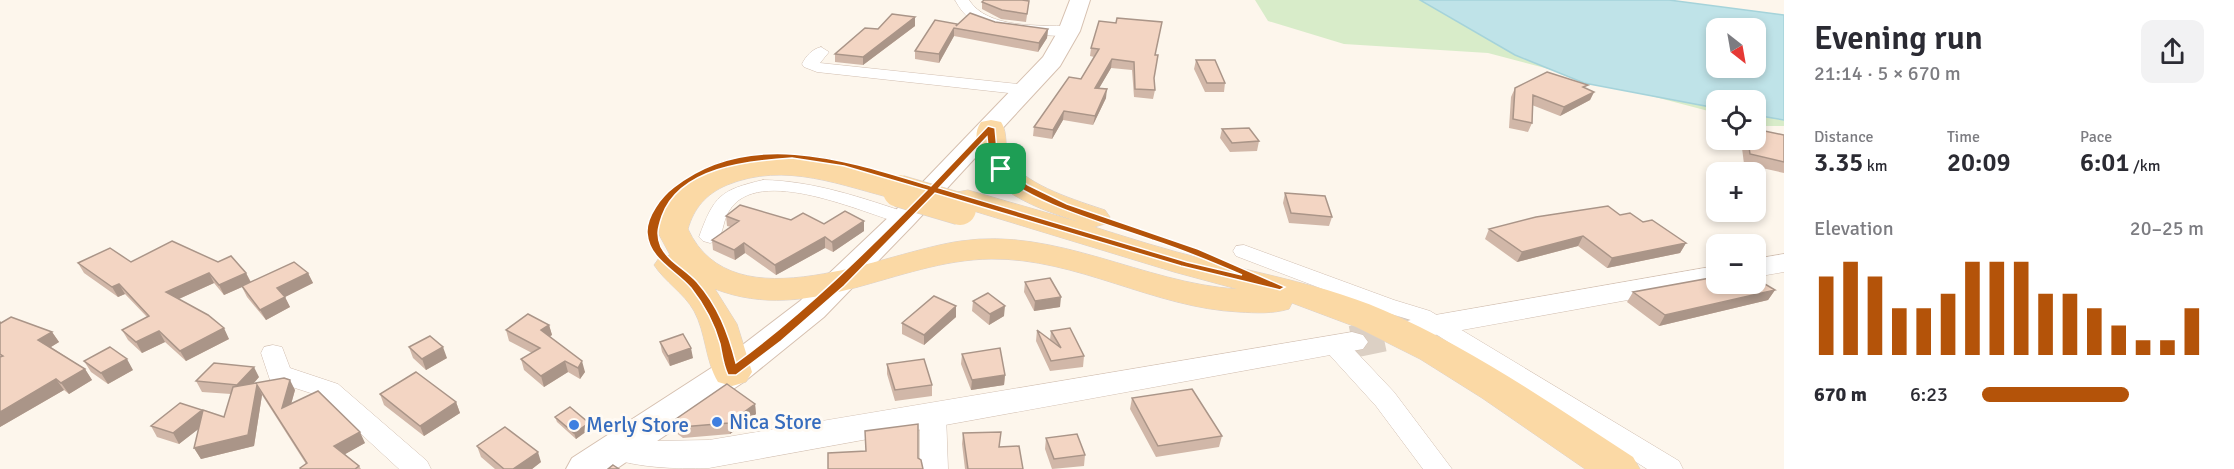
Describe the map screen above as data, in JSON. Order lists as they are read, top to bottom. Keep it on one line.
{"places":["Nica Store","Merly Store"],"north":"bottom right","page":{"heading":["Evening run","21:14 · 5 × 670 m"],"map_buttons":["+","−"],"stats":[["Distance","3.35 km"],["Time","20:09"],["Pace","6:01 /km"]],"chart":["Elevation","20–25 m"],"list":[{"name":"670 m","note":"6:23"}]}}
